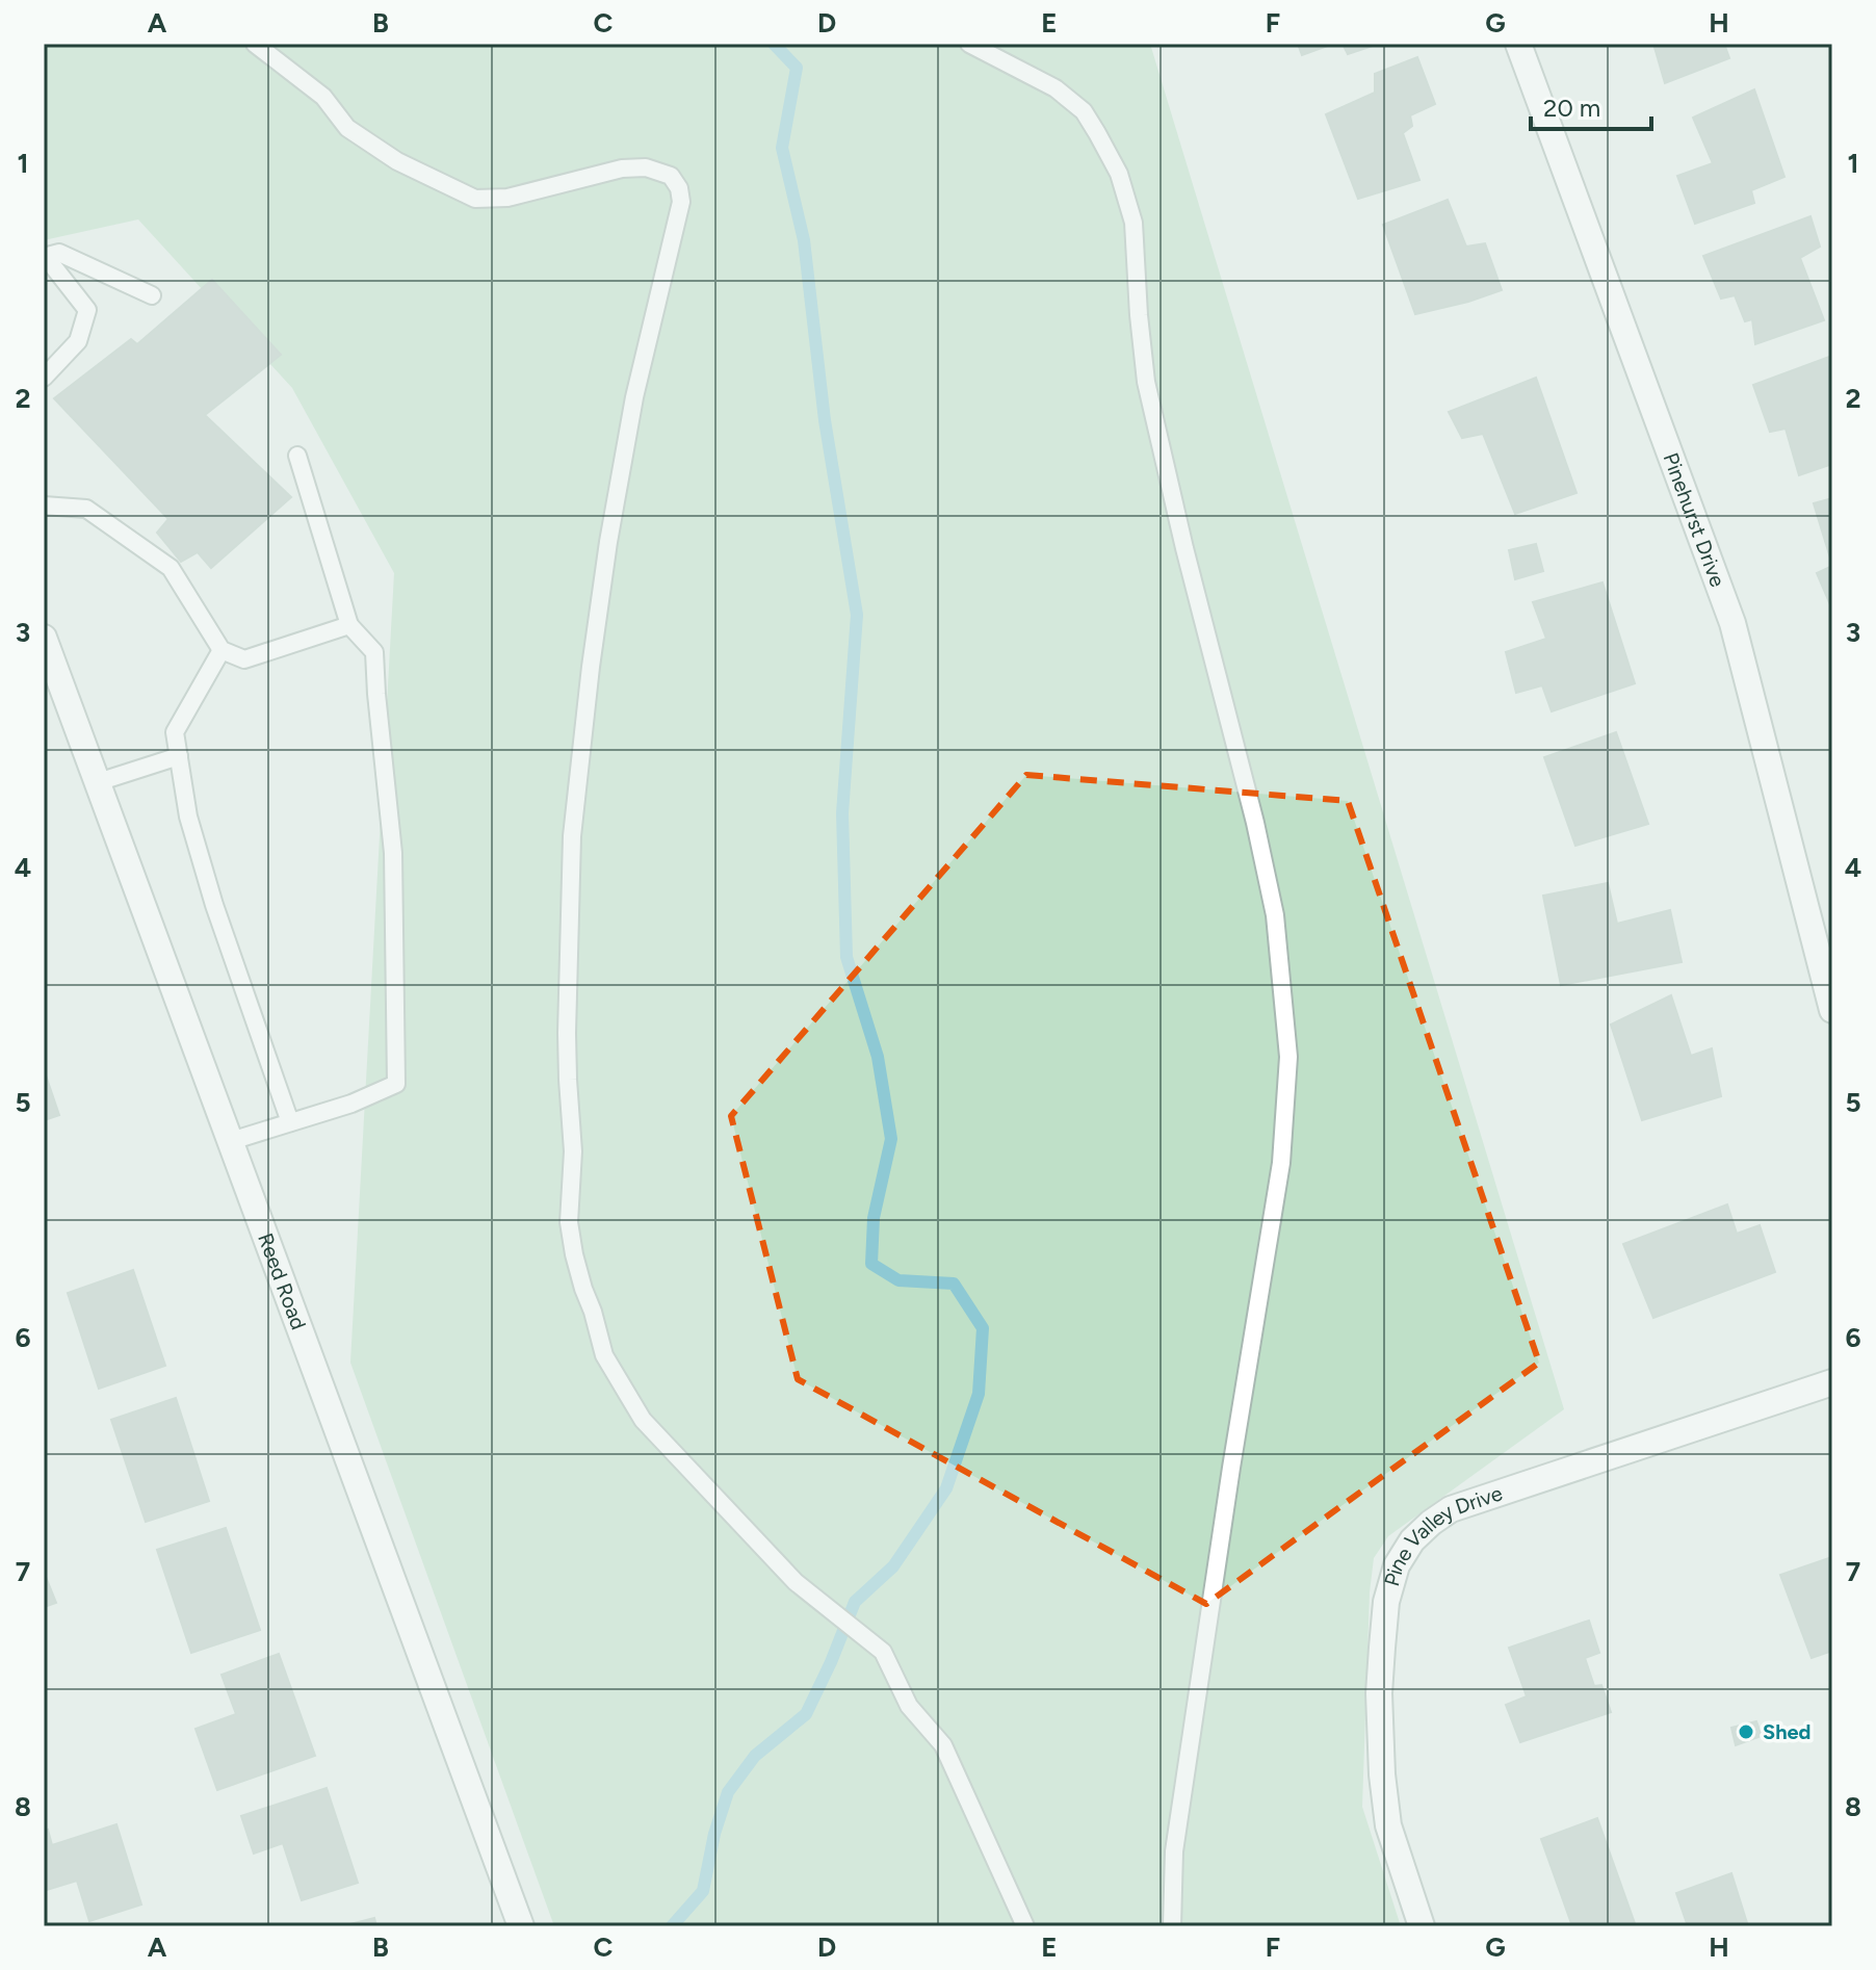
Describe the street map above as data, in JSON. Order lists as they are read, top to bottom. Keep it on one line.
{"streets":{"street":["Pinehurst Drive","Reed Road","Pine Valley Drive"]},"places":["Shed"],"scale_bar":"20 m","grid":{"columns":["A","B","C","D","E","F","G","H"],"rows":["1","2","3","4","5","6","7","8"]}}
